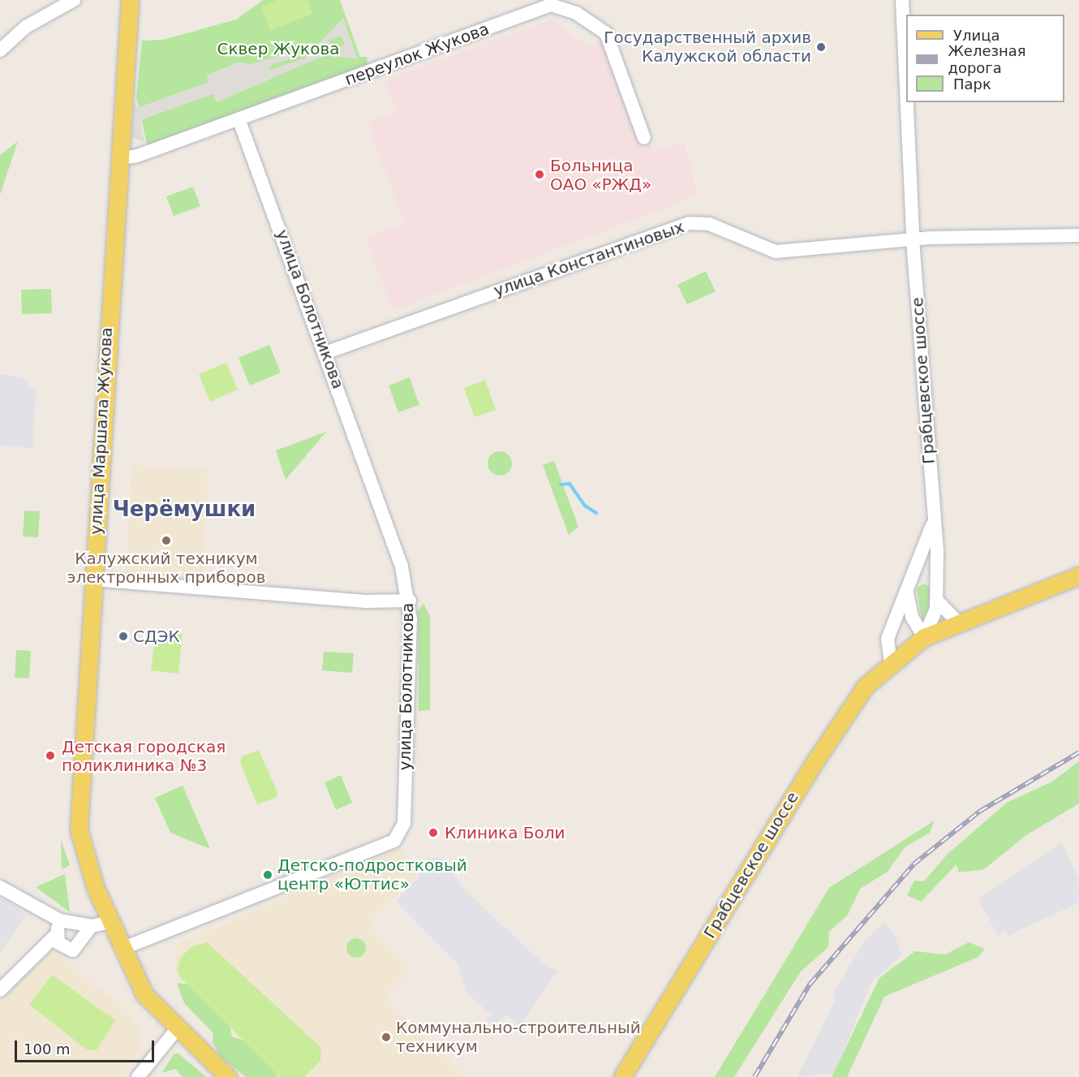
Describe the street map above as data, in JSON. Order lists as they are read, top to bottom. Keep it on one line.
{"streets":{"main road":["Грабцевское шоссе","улица Маршала Жукова"],"street":["переулок Жукова","улица Константиновых","улица Болотникова"]},"crossings":[["переулок Жукова","улица Болотникова"],["переулок Жукова","улица Маршала Жукова"],["улица Константиновых","улица Болотникова"],["улица Константиновых","Грабцевское шоссе"],["улица Болотникова","улица Маршала Жукова"]],"districts":["Черёмушки"],"parks":["Сквер Жукова"],"places":["Государственный архив Калужской области","Больница ОАО «РЖД»","Калужский техникум электронных приборов","СДЭК","Детская городская поликлиника №3","Клиника Боли","Детско-подростковый центр «Юттис»","Коммунально-строительный техникум"],"legend":["Улица","Железная дорога","Парк"],"scale_bar":"100 m"}
